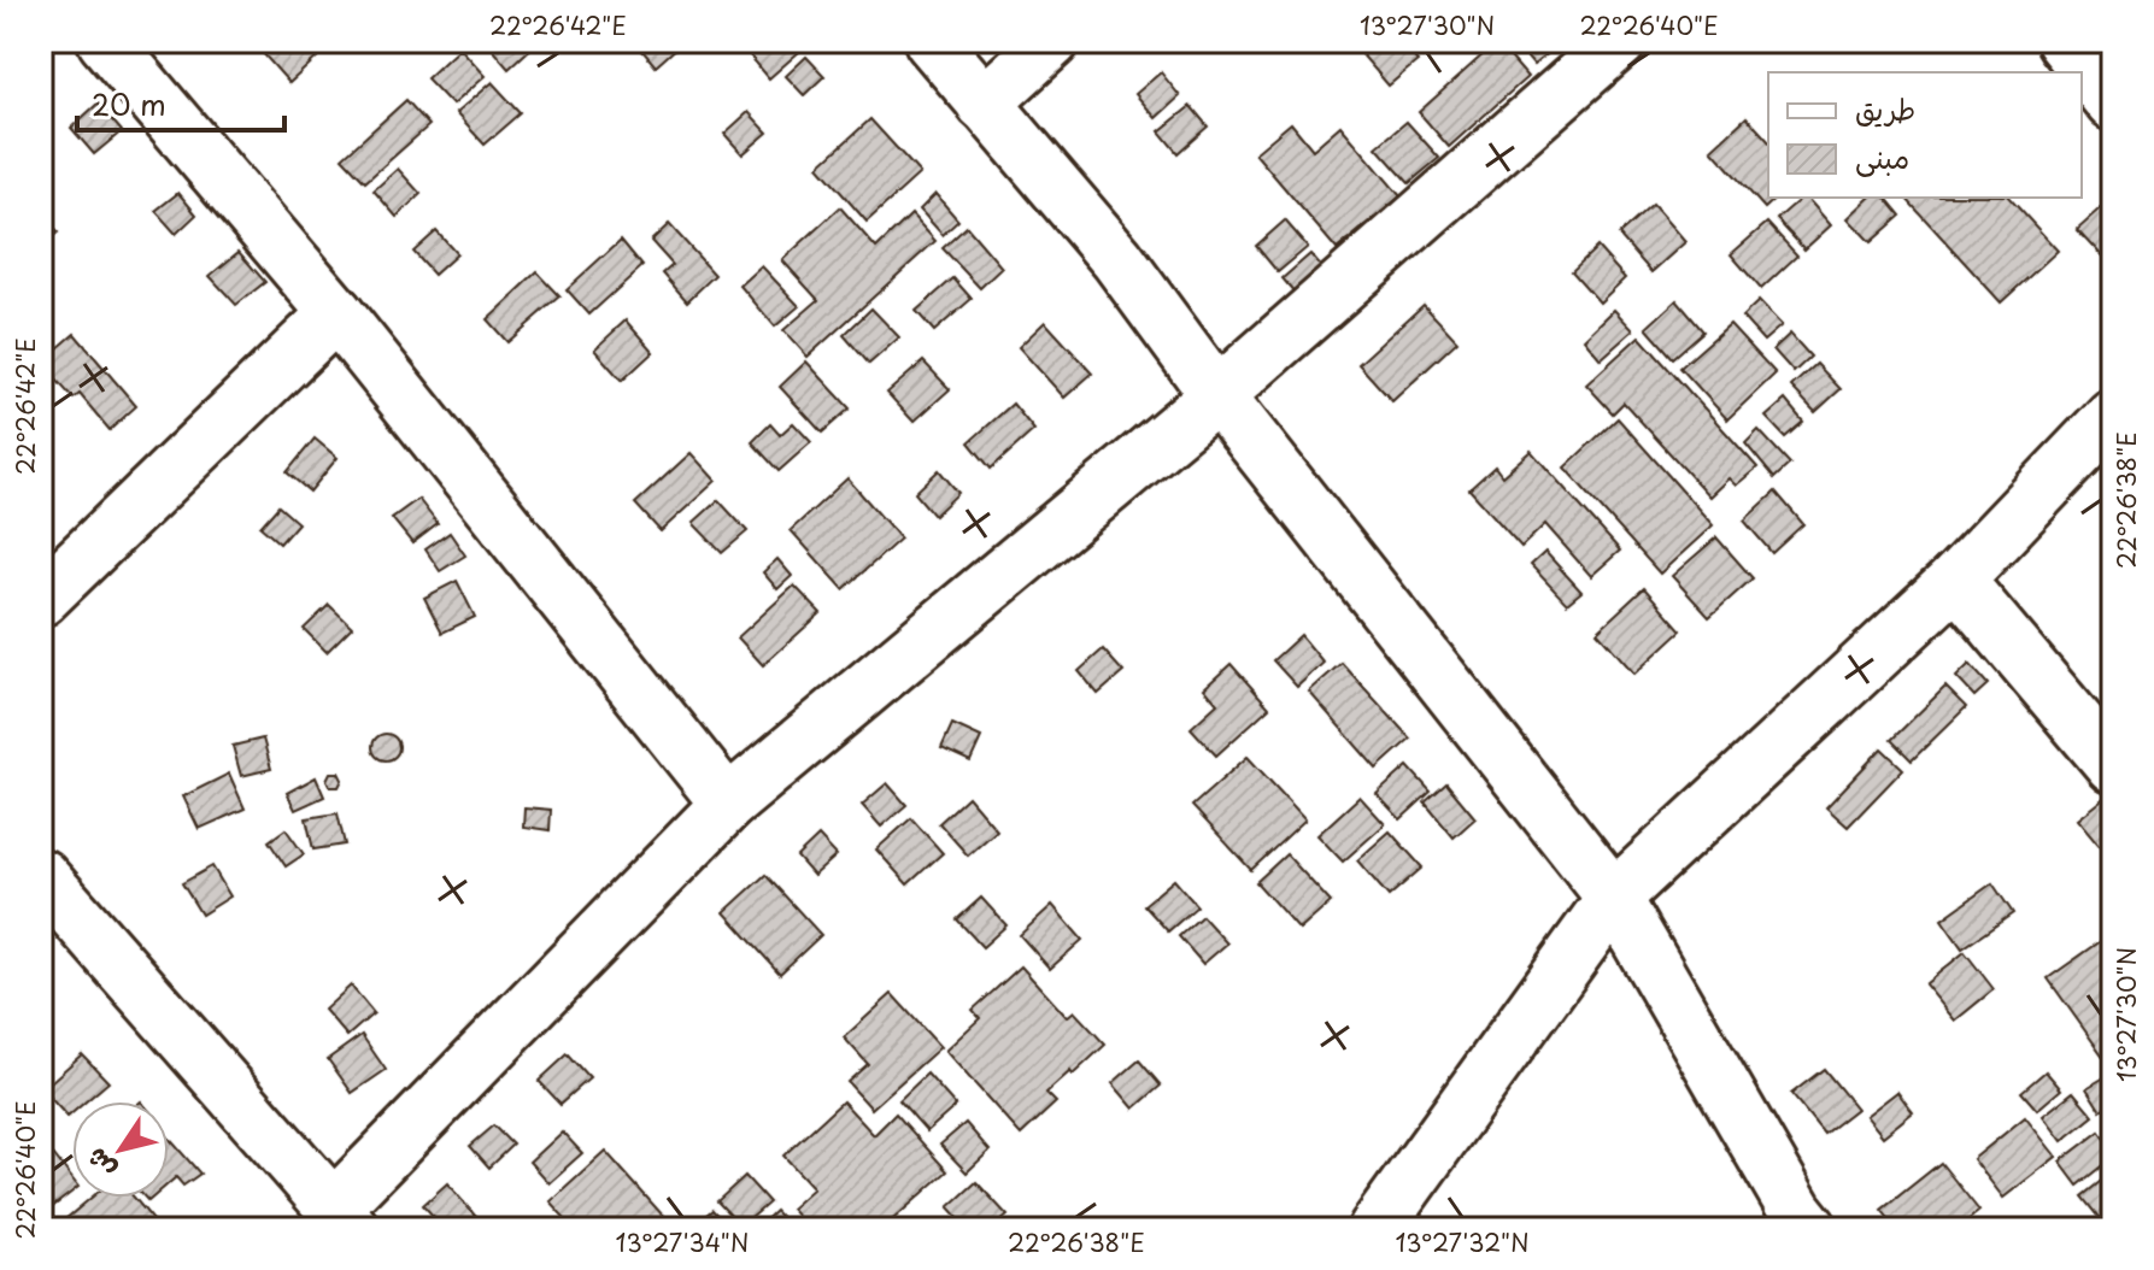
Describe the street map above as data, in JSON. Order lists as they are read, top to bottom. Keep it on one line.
{"legend":["طريق","مبنى"],"scale_bar":"20 m","north":"bottom left","coordinates":["22°26'42\"E","13°27'30\"N","22°26'40\"E","22°26'38\"E","13°27'34\"N","13°27'32\"N"]}
